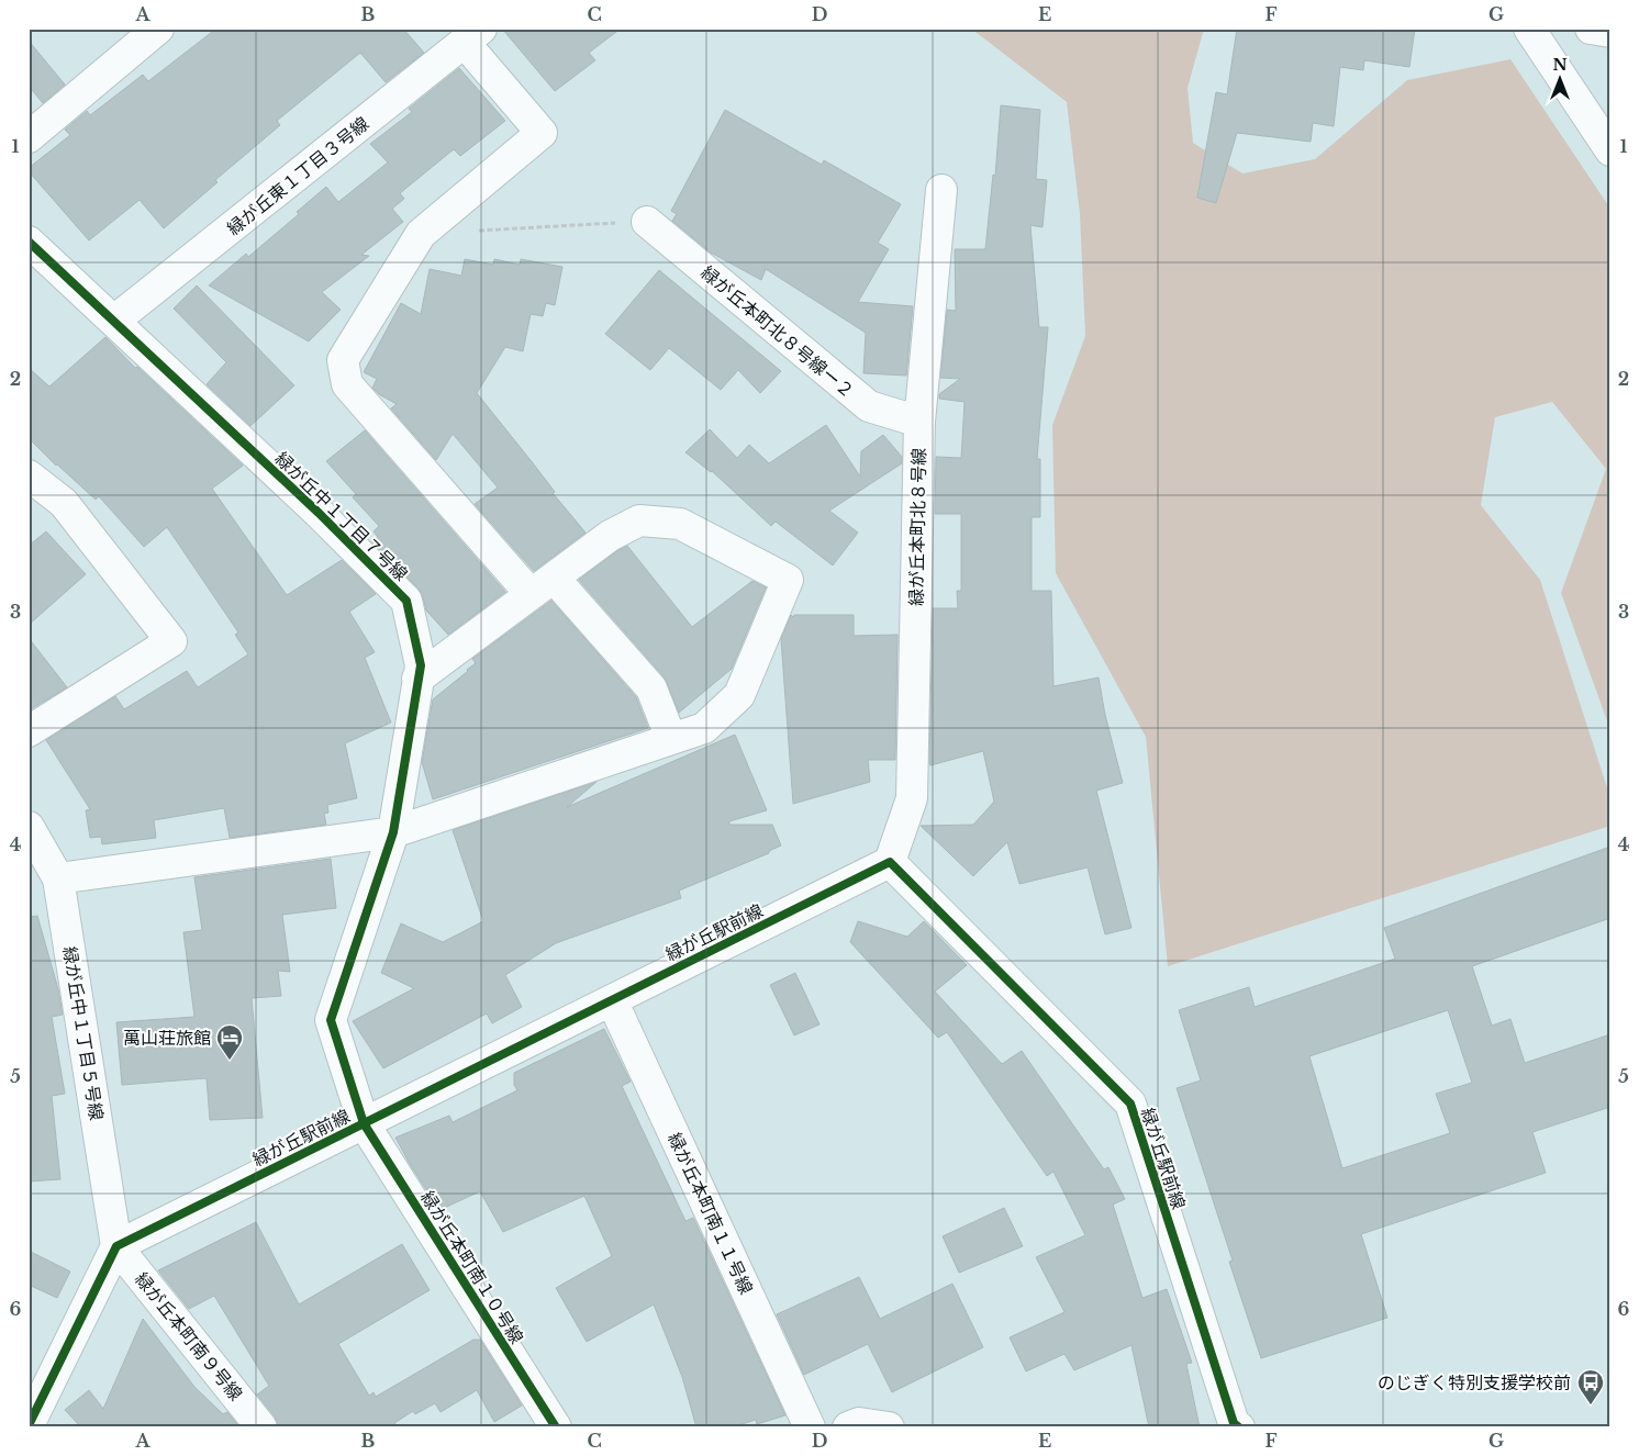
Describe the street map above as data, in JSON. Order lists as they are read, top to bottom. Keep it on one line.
{"streets":{"street":["緑が丘東１丁目３号線","緑が丘本町北８号線ー２","緑が丘中１丁目７号線","緑が丘本町北８号線","緑が丘駅前線","緑が丘中１丁目５号線","緑が丘本町南１１号線","緑が丘本町南１０号線","緑が丘本町南９号線"]},"crossings":[["緑が丘東１丁目３号線","緑が丘中１丁目７号線"],["緑が丘本町北８号線ー２","緑が丘本町北８号線"],["緑が丘中１丁目７号線","緑が丘駅前線"],["緑が丘中１丁目７号線","緑が丘本町南１０号線"],["緑が丘本町北８号線","緑が丘駅前線"],["緑が丘駅前線","緑が丘中１丁目５号線"],["緑が丘駅前線","緑が丘本町南１１号線"],["緑が丘駅前線","緑が丘本町南１０号線"],["緑が丘駅前線","緑が丘本町南９号線"],["緑が丘中１丁目５号線","緑が丘本町南９号線"]],"places":{"hotel":["萬山荘旅館"],"bus stop":["のじぎく特別支援学校前"]},"north":"top","grid":{"columns":["A","B","C","D","E","F","G"],"rows":["1","2","3","4","5","6"]}}
